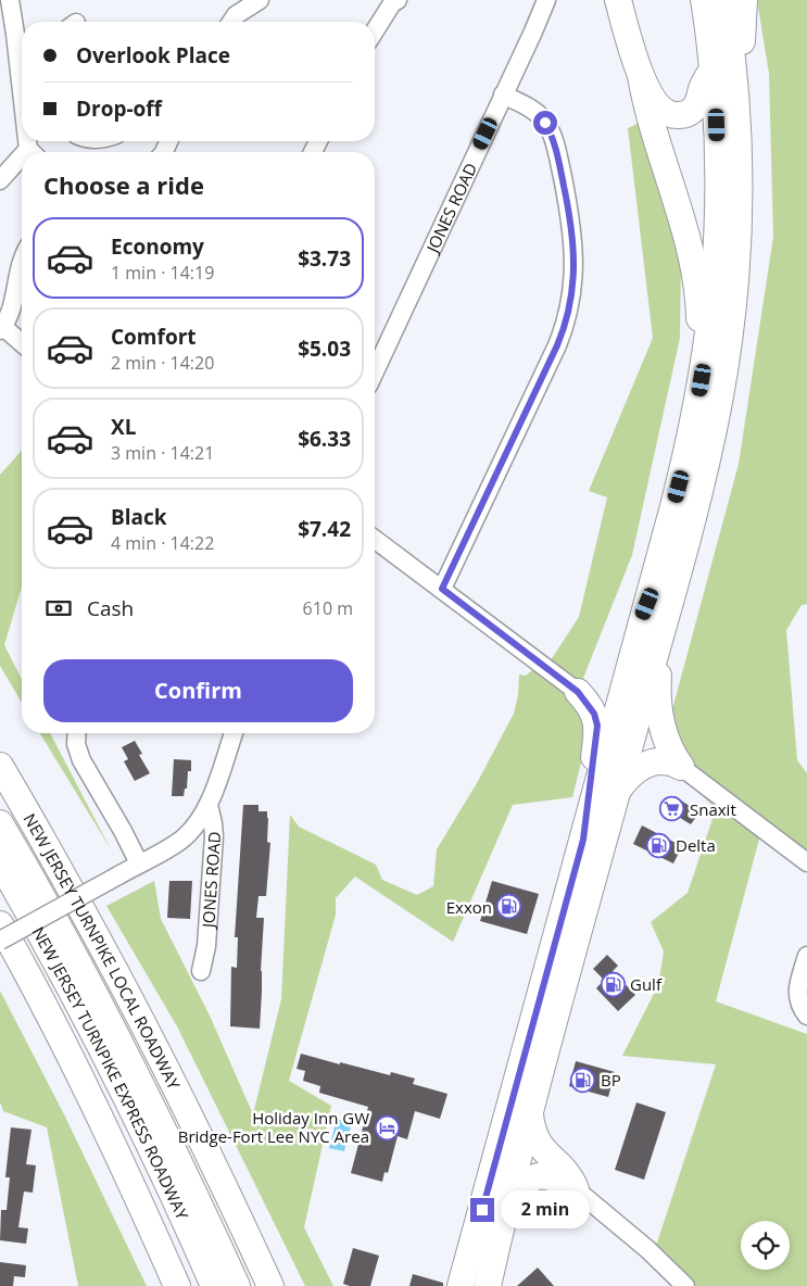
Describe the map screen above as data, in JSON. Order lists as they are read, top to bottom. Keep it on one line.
{"streets":{"highway":["NEW JERSEY TURNPIKE LOCAL ROADWAY","NEW JERSEY TURNPIKE EXPRESS ROADWAY"],"street":["JONES ROAD"]},"places":{"supermarket":["Snaxit"],"fuel station":["Delta","Exxon","Gulf","BP"],"hotel":["Holiday Inn GW Bridge-Fort Lee NYC Area"]},"page":{"banner":["Overlook Place","Drop-off"],"heading":"Choose a ride","list":[{"name":"Economy","note":"1 min · 14:19","value":"$3.73"},{"name":"Comfort","note":"2 min · 14:20","value":"$5.03"},{"name":"XL","note":"3 min · 14:21","value":"$6.33"},{"name":"Black","note":"4 min · 14:22","value":"$7.42"}],"pay":["Cash","610 m"],"buttons":"Confirm","bubble":"2 min"}}
